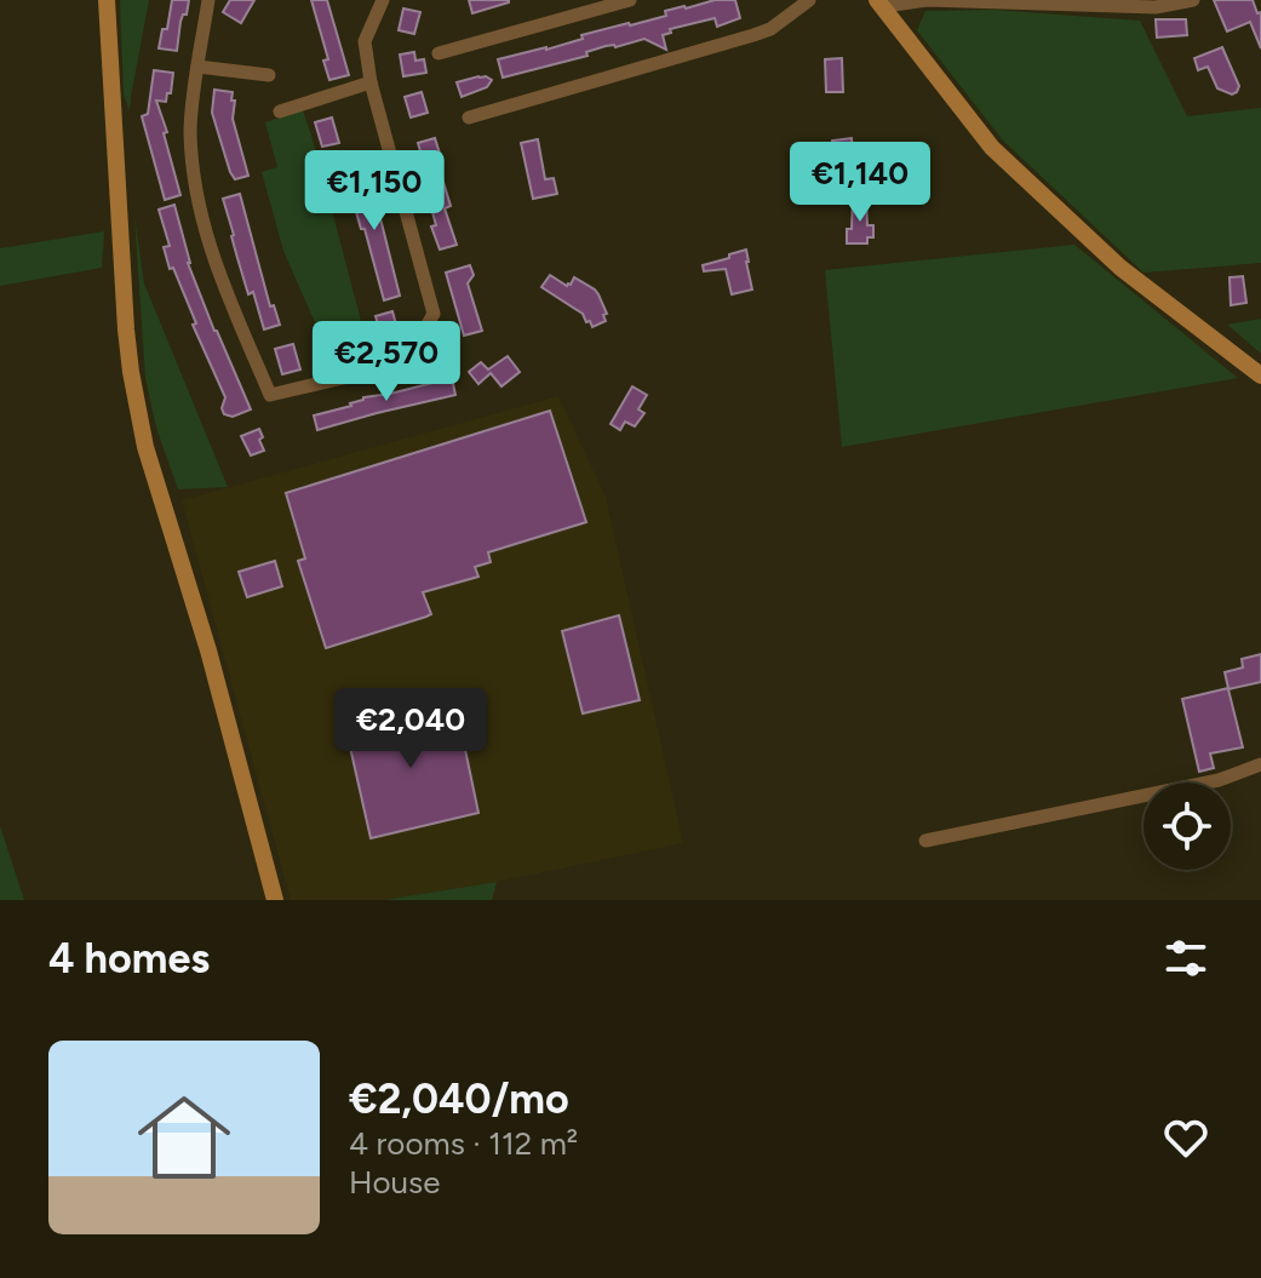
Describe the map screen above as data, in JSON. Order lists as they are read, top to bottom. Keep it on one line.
{"page":{"price":["€1,140","€1,150","€2,570","€2,040"],"heading":"4 homes","list":[{"name":"€2,040/mo","note":"4 rooms · 112 m² · House"}]}}
